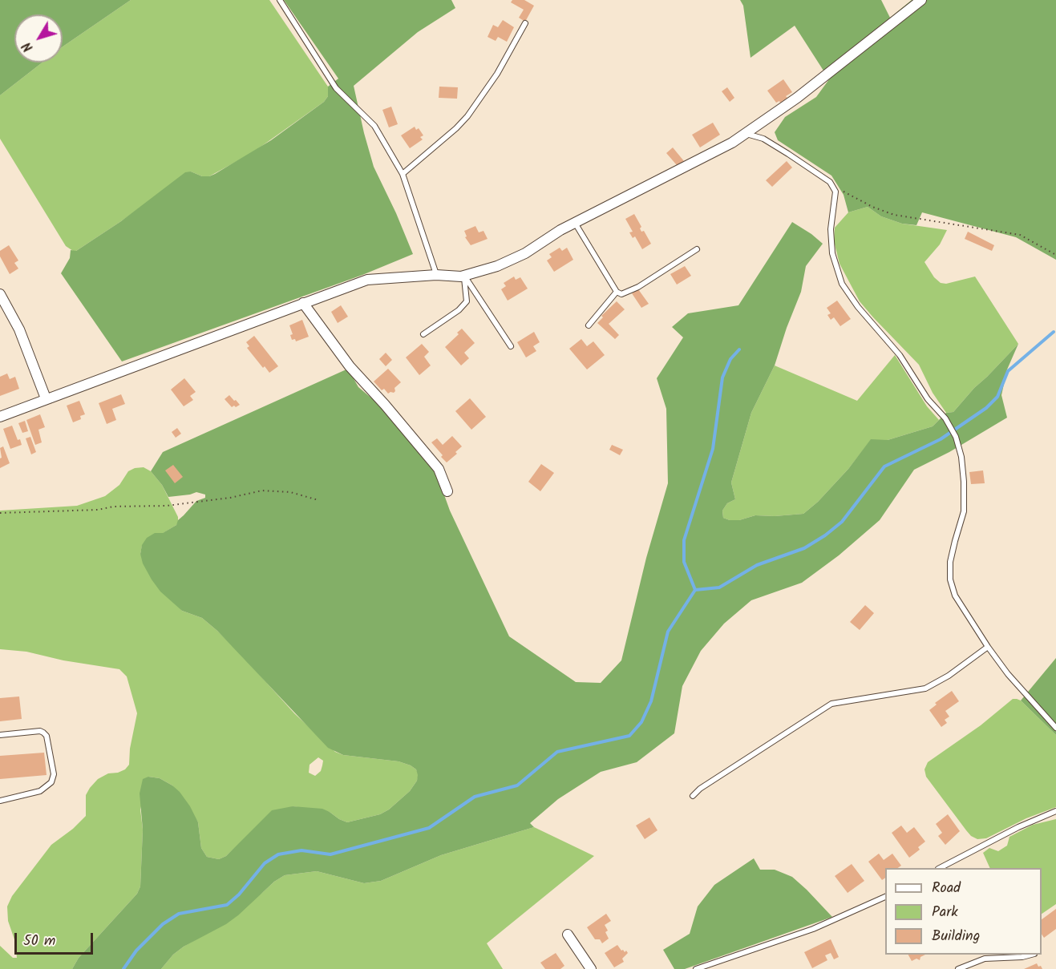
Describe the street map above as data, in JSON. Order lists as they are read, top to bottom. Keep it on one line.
{"legend":["Road","Park","Building"],"scale_bar":"50 m","north":"bottom left"}
